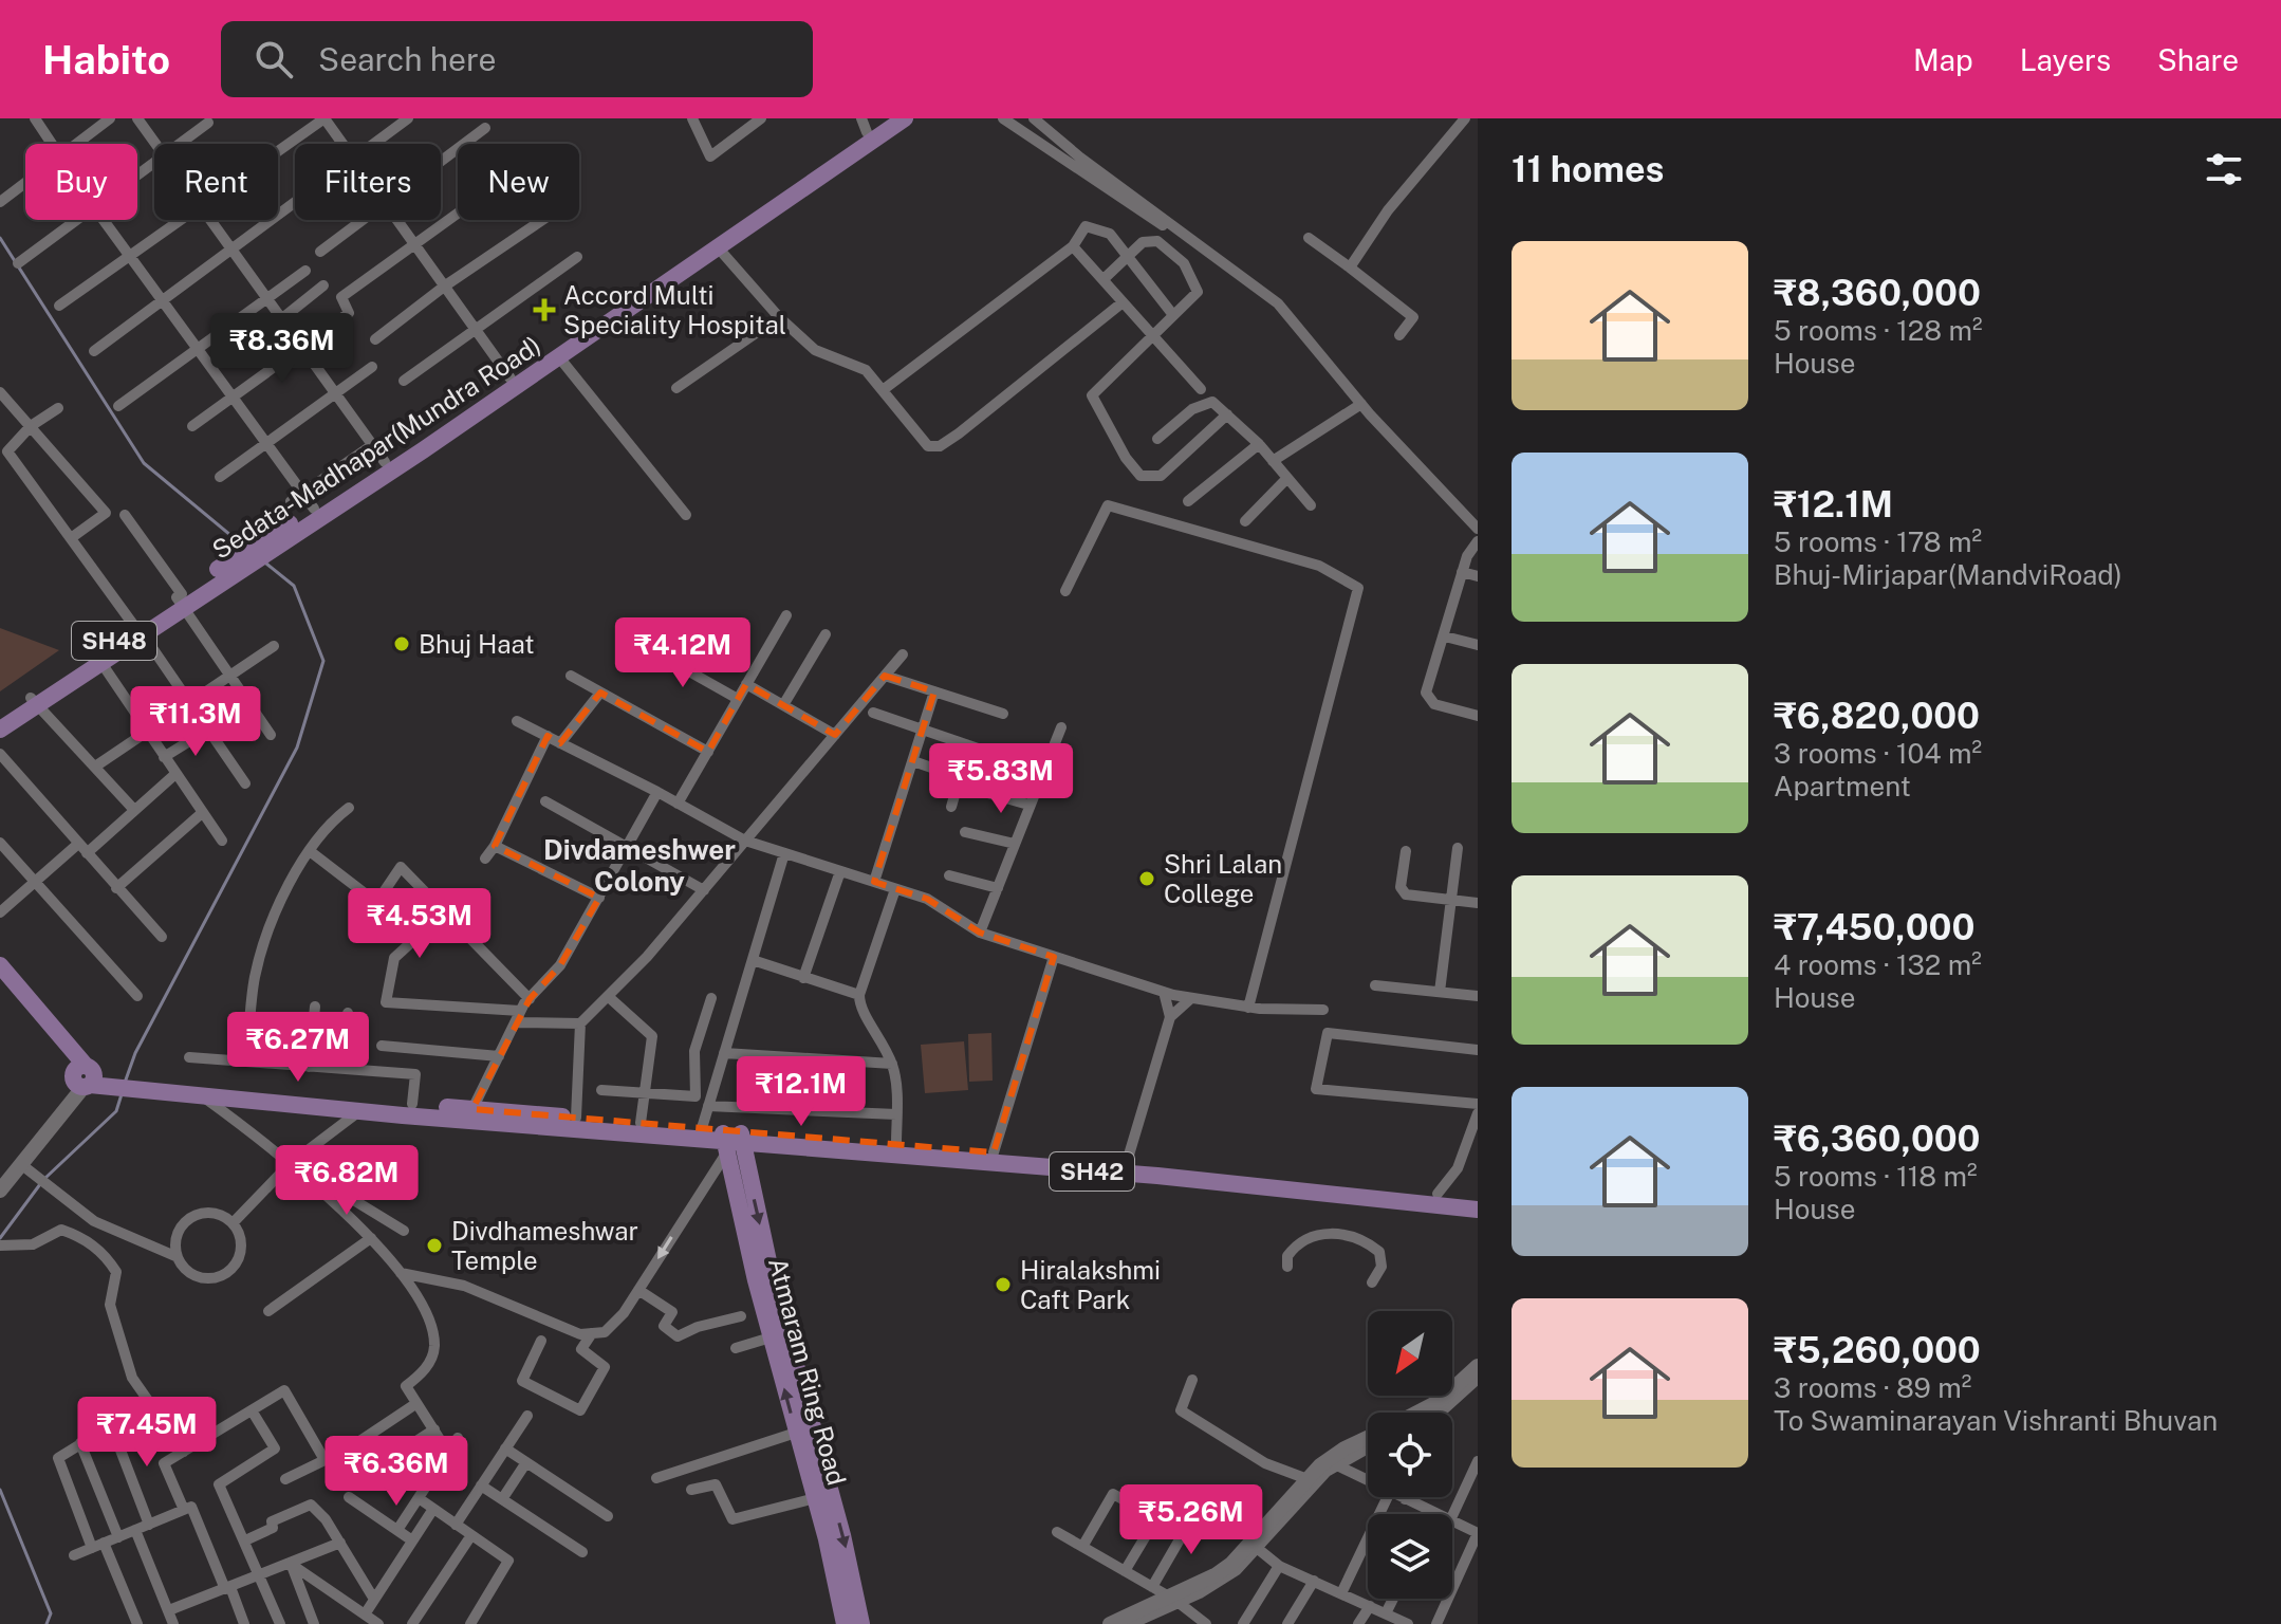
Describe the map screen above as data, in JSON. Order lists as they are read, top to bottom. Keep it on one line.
{"streets":{"main road":["Sedata-Madhapar(Mundra Road)","SH48","SH42","Atmaram Ring Road"]},"crossings":[["SH42","Atmaram Ring Road"]],"districts":["Divdameshwer Colony"],"places":{"health":["Accord Multi Speciality Hospital"],"other":["Bhuj Haat","Shri Lalan College","Divdhameshwar Temple","Hiralakshmi Caft Park"]},"north":"bottom left","page":{"header":"Habito","search":"Search here","nav":["Map","Layers","Share"],"heading":"11 homes","chip":["Buy","Rent","Filters","New"],"list":[{"name":"₹8,360,000","note":"5 rooms · 128 m² · House"},{"name":"₹12.1M","note":"5 rooms · 178 m² · Bhuj-Mirjapar(MandviRoad)"},{"name":"₹6,820,000","note":"3 rooms · 104 m² · Apartment"},{"name":"₹7,450,000","note":"4 rooms · 132 m² · House"},{"name":"₹6,360,000","note":"5 rooms · 118 m² · House"},{"name":"₹5,260,000","note":"3 rooms · 89 m² · To Swaminarayan Vishranti Bhuvan"}],"price":["₹8.36M","₹4.12M","₹11.3M","₹5.83M","₹4.53M","₹6.27M","₹12.1M","₹6.82M","₹7.45M","₹6.36M","₹5.26M"]}}
